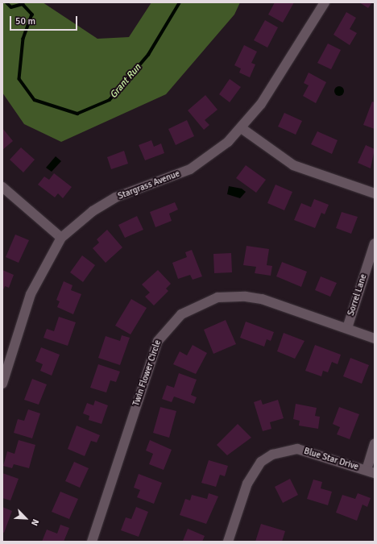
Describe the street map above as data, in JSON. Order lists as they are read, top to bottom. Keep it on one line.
{"streets":{"street":["Stargrass Avenue","Sorrel Lane","Twin Flower Circle","Blue Star Drive"]},"crossings":[["Sorrel Lane","Twin Flower Circle"]],"water":["Grant Run"],"scale_bar":"50 m","north":"bottom right"}
